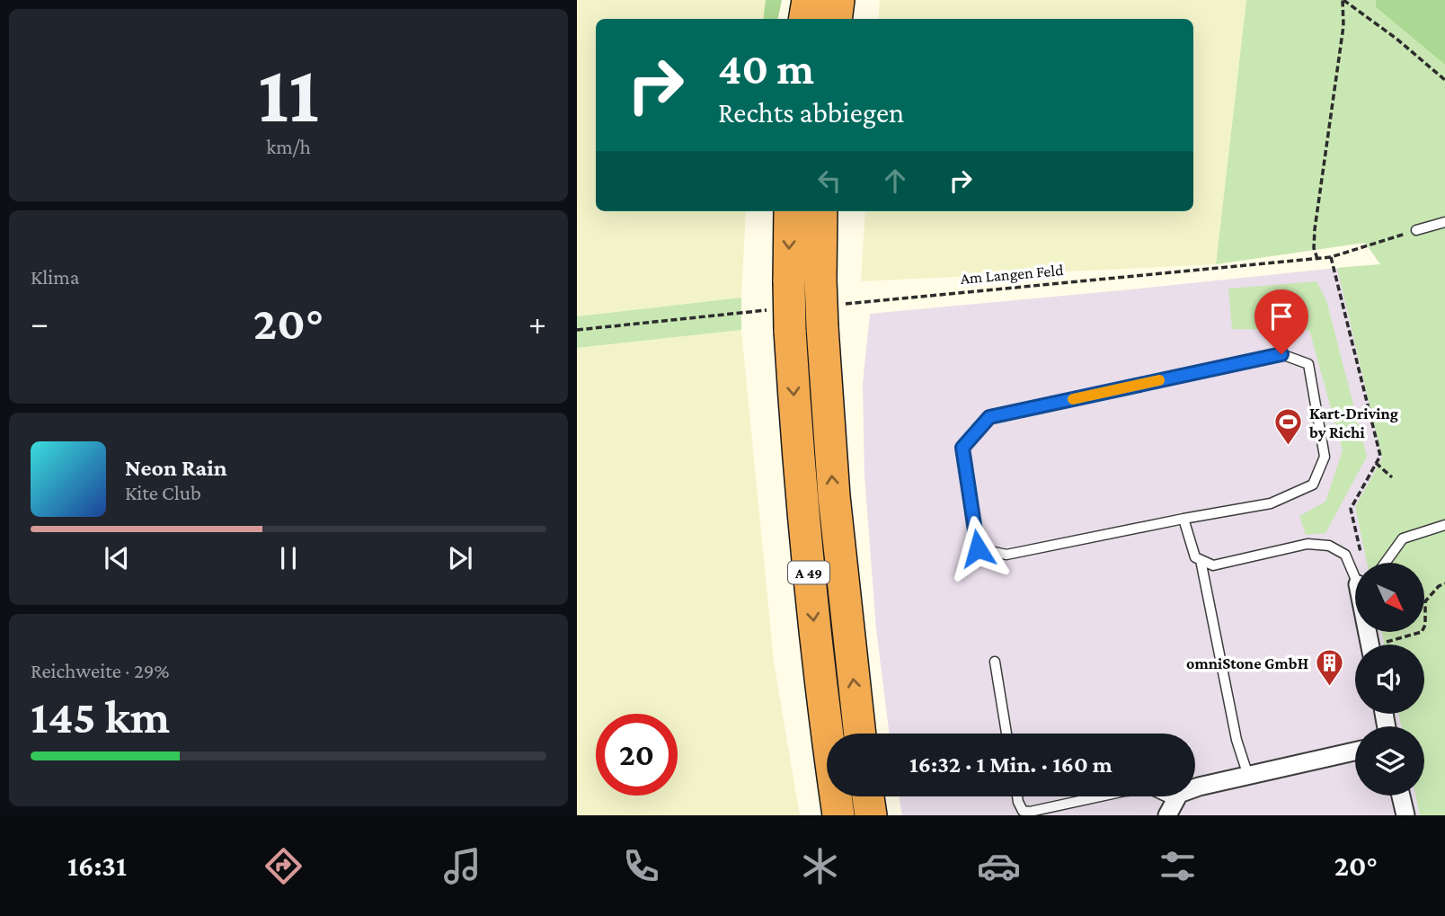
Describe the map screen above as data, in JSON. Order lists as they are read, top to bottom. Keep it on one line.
{"streets":{"highway":["A 49"],"path":["Am Langen Feld"]},"crossings":[["Am Langen Feld","A 49"]],"places":{"sports":["Kart-Driving by Richi"],"building":["omniStone GmbH"]},"north":"bottom right","page":{"tile":[["11","km/h"],"Klima",["Reichweite · 29%","145 km"]],"turn":["40 m","Rechts abbiegen"],"heat":["−","20°","+"],"song":["Neon Rain","Kite Club"],"limit":"20","trip":"16:32 · 1 Min. · 160 m","tabs":["16:31","20°"]}}
